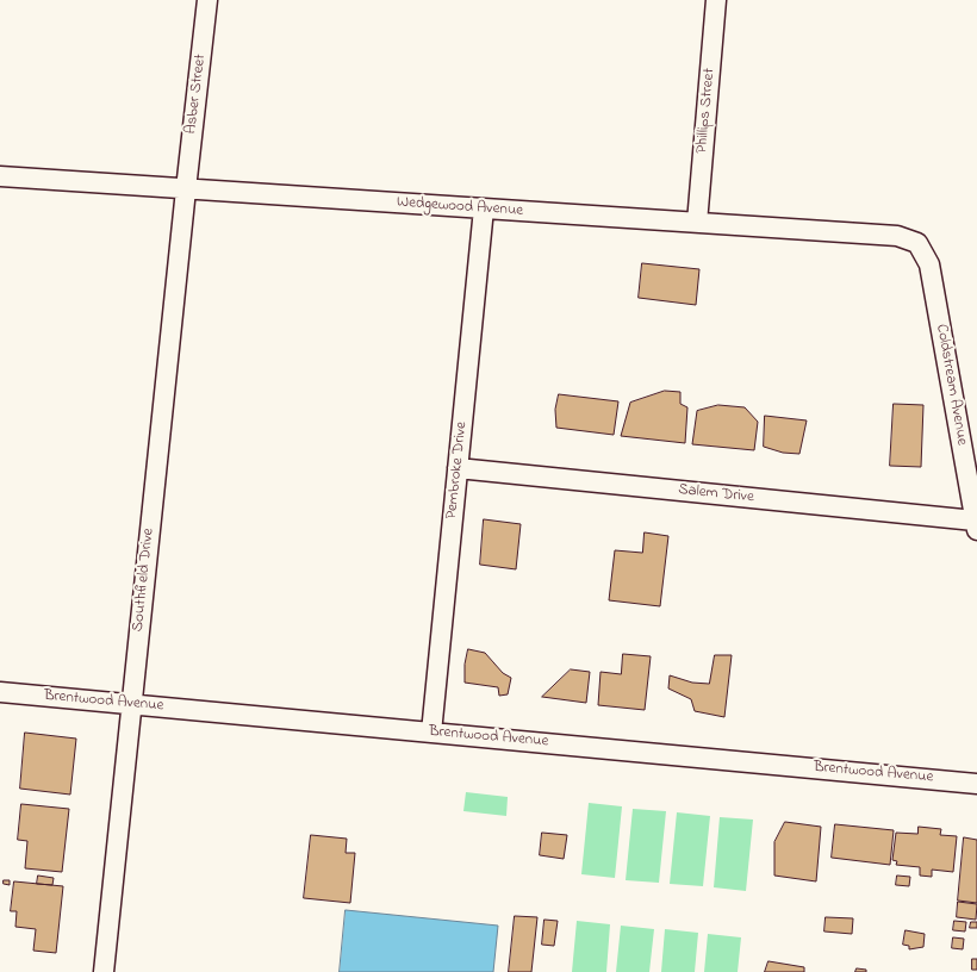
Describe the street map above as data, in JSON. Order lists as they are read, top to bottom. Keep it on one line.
{"streets":{"street":["Asber Street","Phillips Street","Wedgewood Avenue","Coldstream Avenue","Pembroke Drive","Salem Drive","Southfield Drive","Brentwood Avenue"]},"crossings":[["Asber Street","Wedgewood Avenue"],["Asber Street","Southfield Drive"],["Phillips Street","Wedgewood Avenue"],["Wedgewood Avenue","Coldstream Avenue"],["Wedgewood Avenue","Pembroke Drive"],["Wedgewood Avenue","Southfield Drive"],["Coldstream Avenue","Salem Drive"],["Pembroke Drive","Salem Drive"],["Pembroke Drive","Brentwood Avenue"],["Southfield Drive","Brentwood Avenue"]]}
